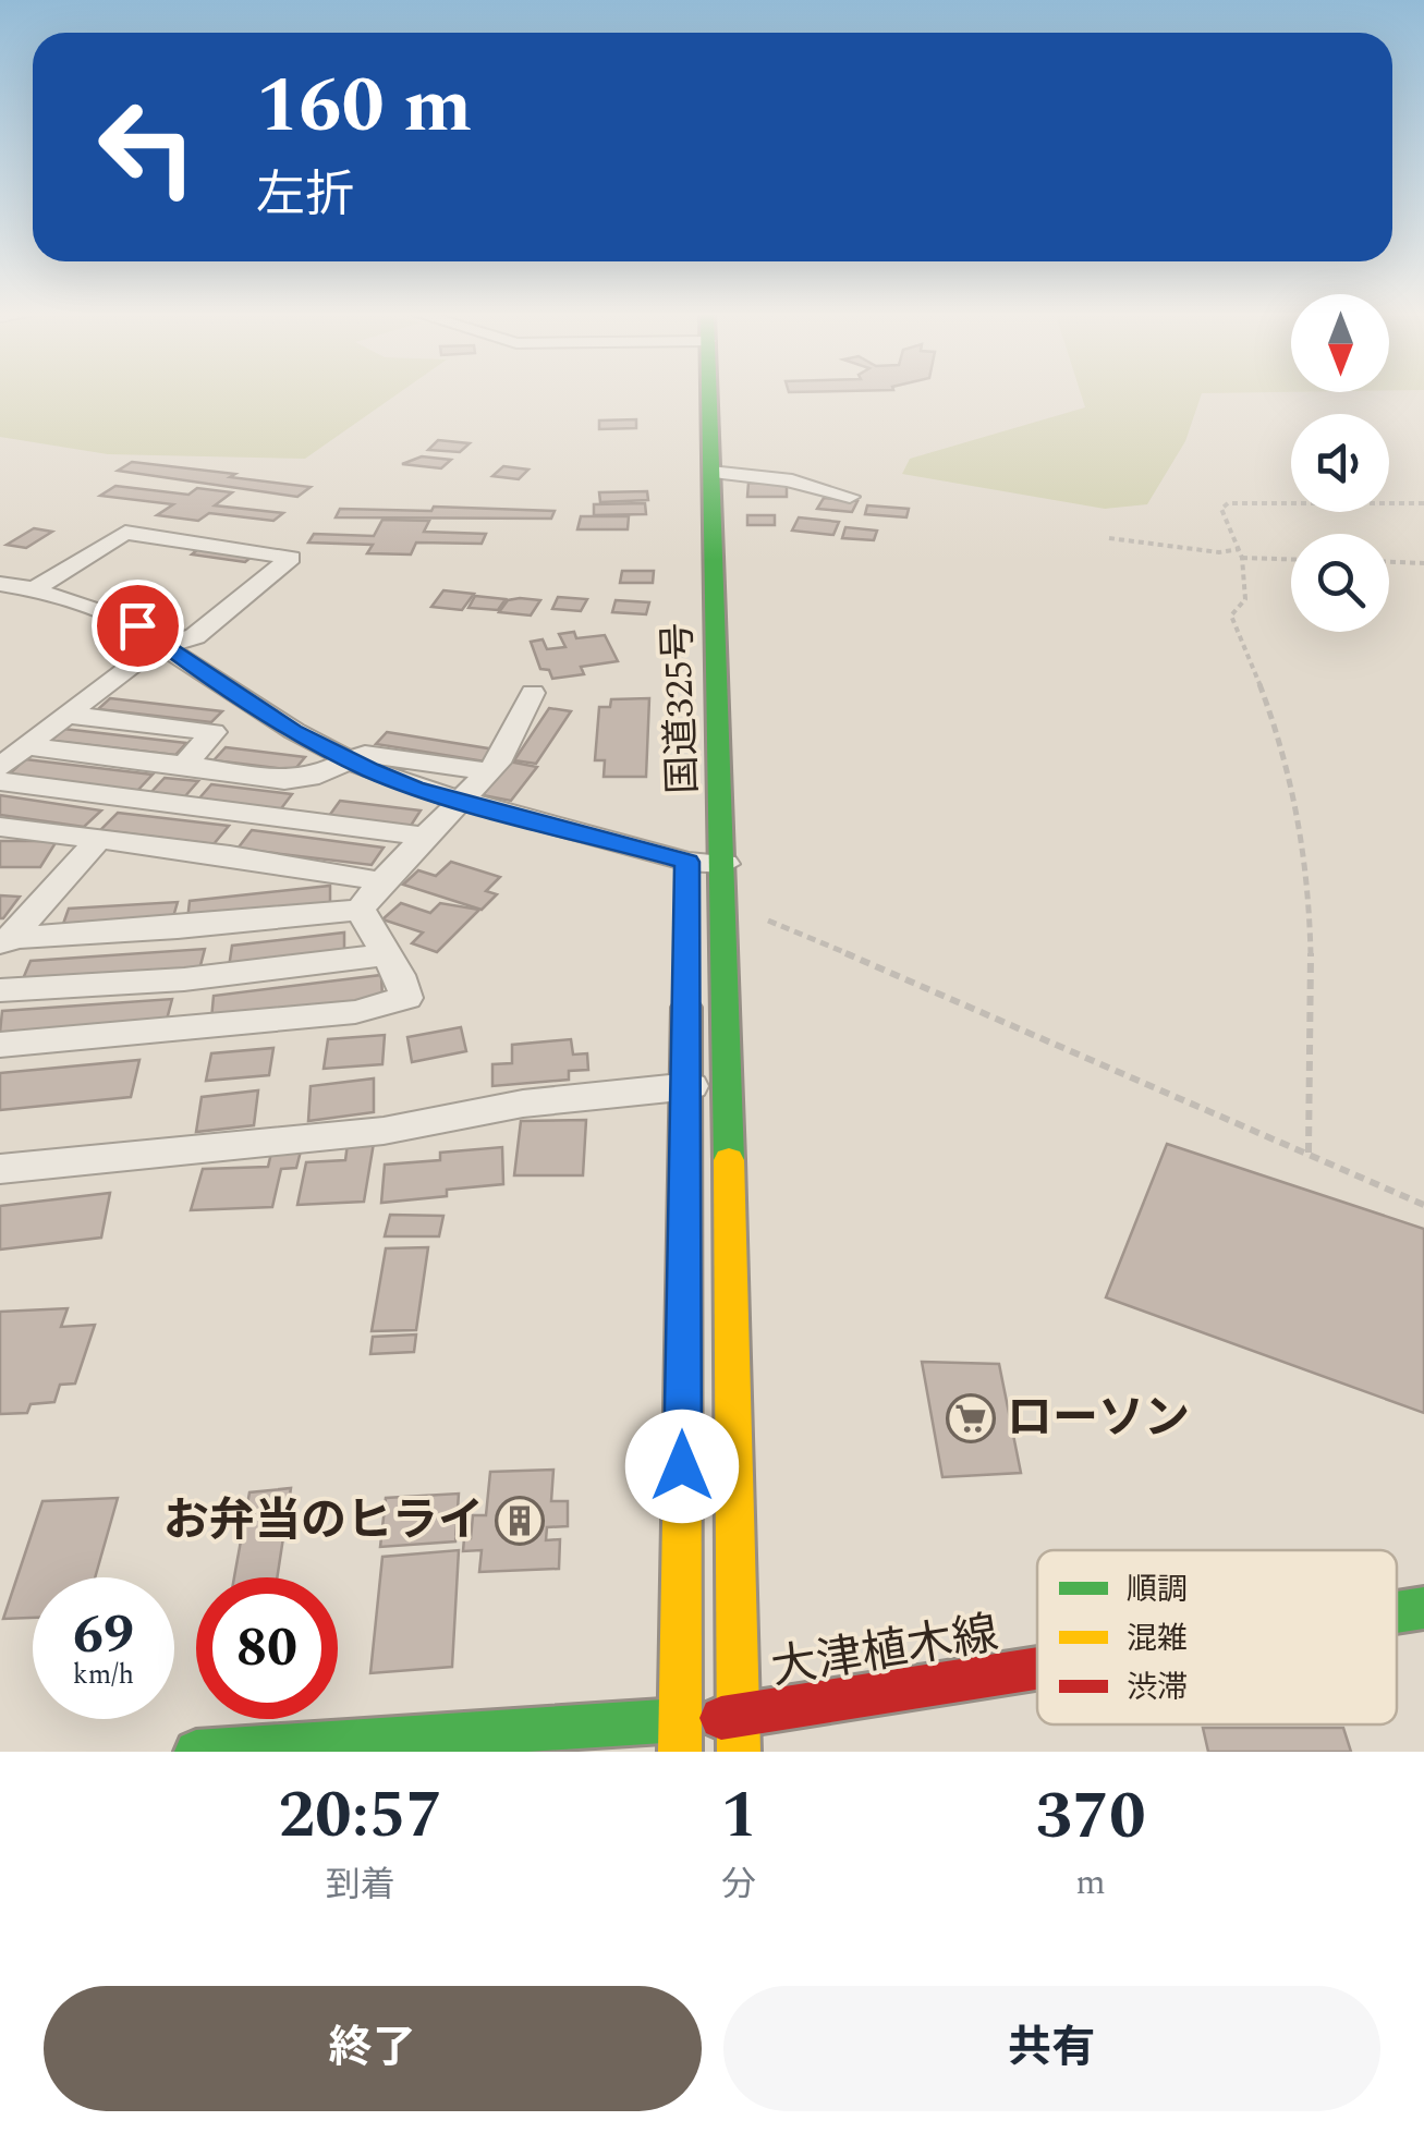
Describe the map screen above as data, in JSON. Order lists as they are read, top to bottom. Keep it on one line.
{"streets":{"main road":["国道325号","大津植木線"]},"crossings":[["国道325号","大津植木線"]],"places":{"supermarket":["ローソン"],"building":["お弁当のヒライ"]},"legend":["順調","混雑","渋滞"],"north":"bottom","page":{"turn":["160 m","左折"],"speed":"69 km/h","limit":"80","eta":["20:57","到着","1","分","370","m"],"buttons":["終了","共有"]}}
